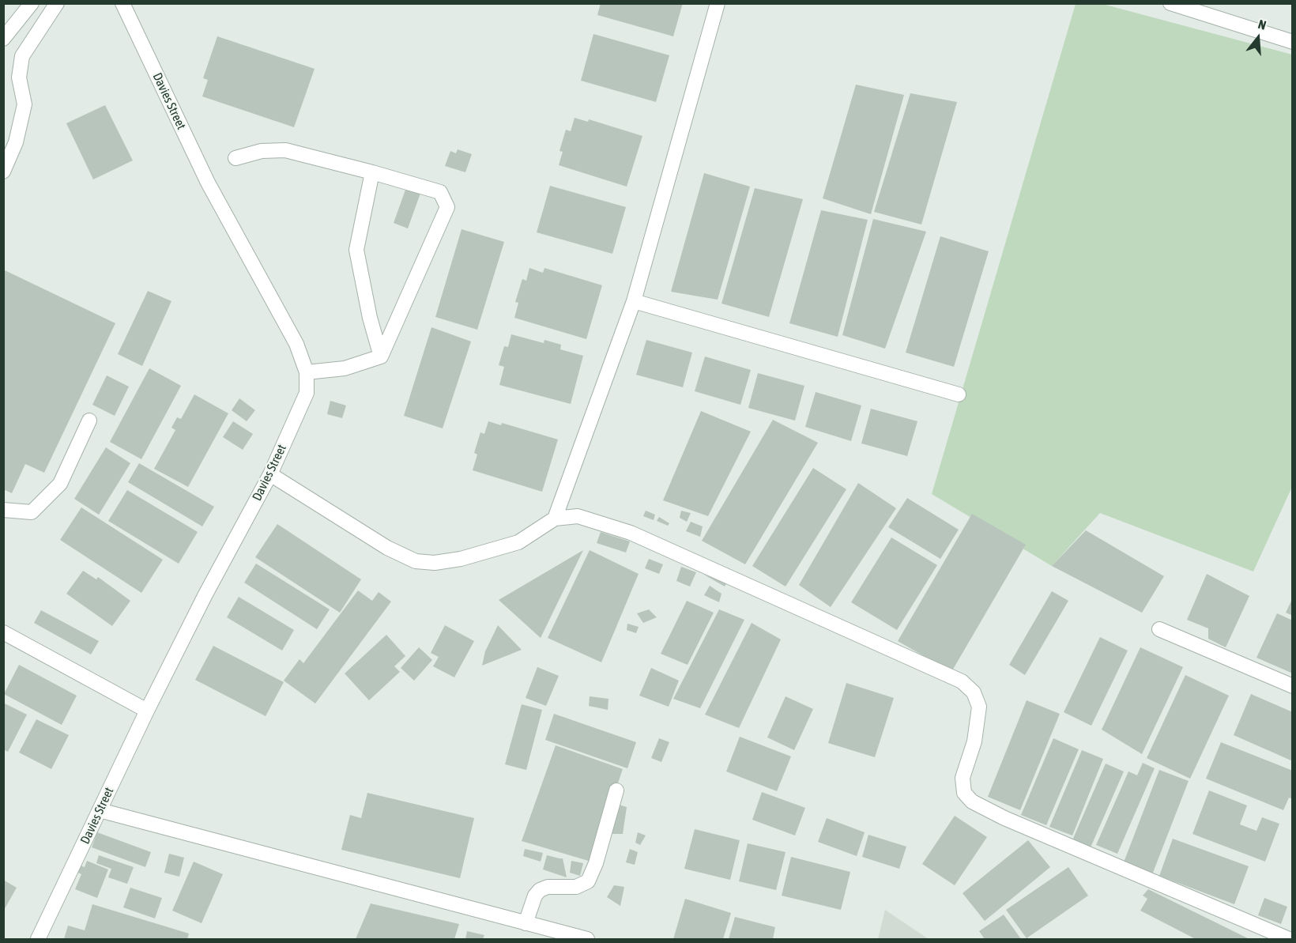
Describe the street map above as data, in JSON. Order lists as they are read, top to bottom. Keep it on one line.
{"streets":{"street":["Davies Street"]},"north":"top"}
